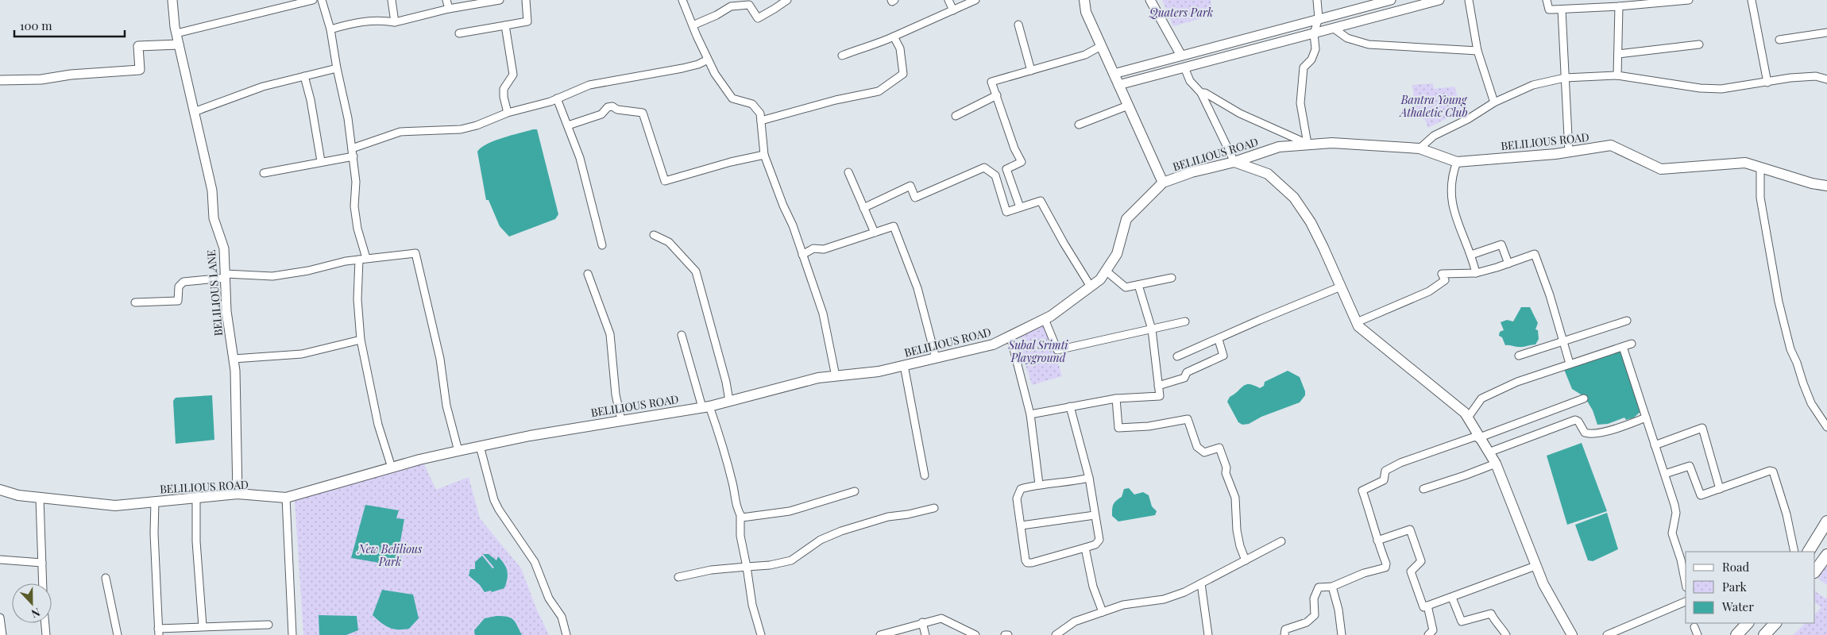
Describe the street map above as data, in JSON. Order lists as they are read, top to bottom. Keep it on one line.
{"streets":{"main road":["BELILIOUS ROAD"],"street":["BELILIOUS LANE"]},"crossings":[["BELILIOUS ROAD","BELILIOUS LANE"]],"parks":["Quaters Park","Bantra Young Athaletic Club","Subal Srimti Playground","New Belilious Park"],"legend":["Road","Park","Water"],"scale_bar":"100 m","north":"bottom"}
